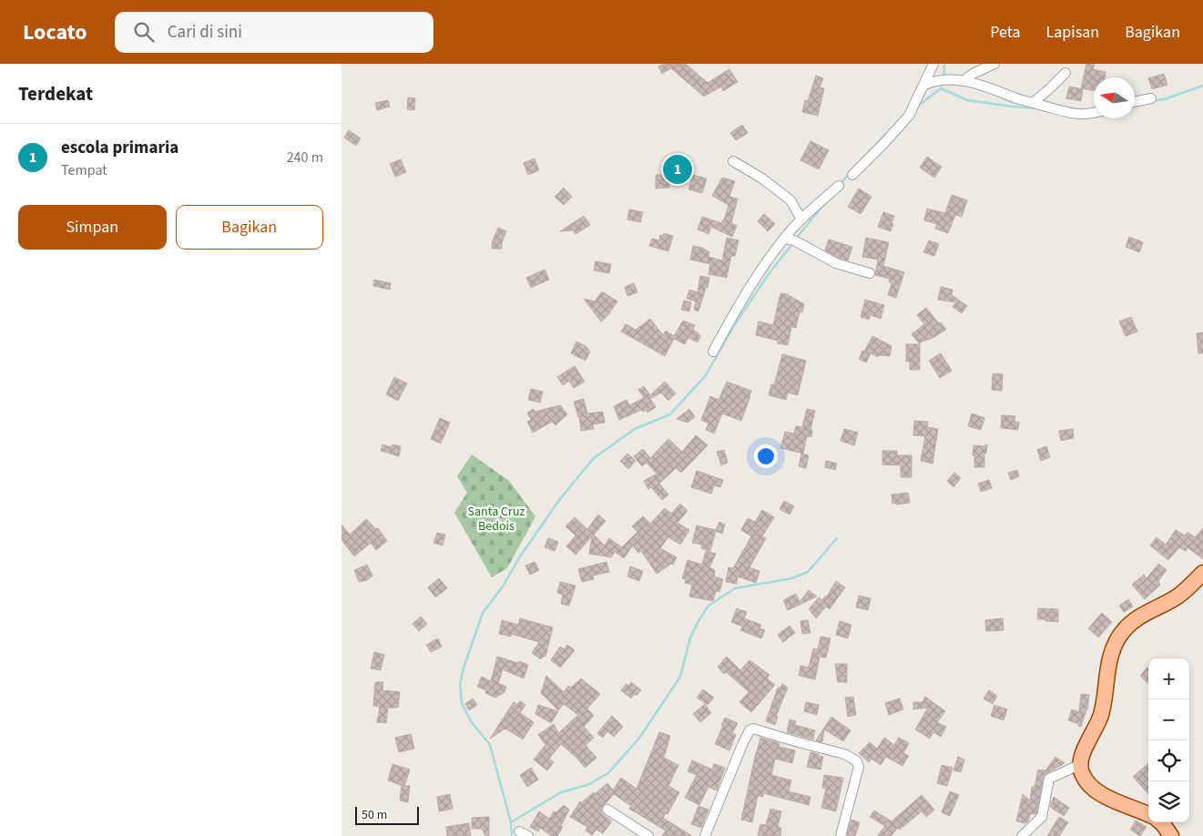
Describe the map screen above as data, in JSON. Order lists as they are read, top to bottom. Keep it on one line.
{"parks":["Santa Cruz Bedois"],"scale_bar":"50 m","north":"left","page":{"header":"Locato","search":"Cari di sini","nav":["Peta","Lapisan","Bagikan"],"heading":"Terdekat","list":[{"mark":"1","name":"escola primaria","note":"Tempat","value":"240 m"}],"pins":"1","buttons":["Simpan","Bagikan"],"map_buttons":["+","−"],"scale":"50 m"}}
